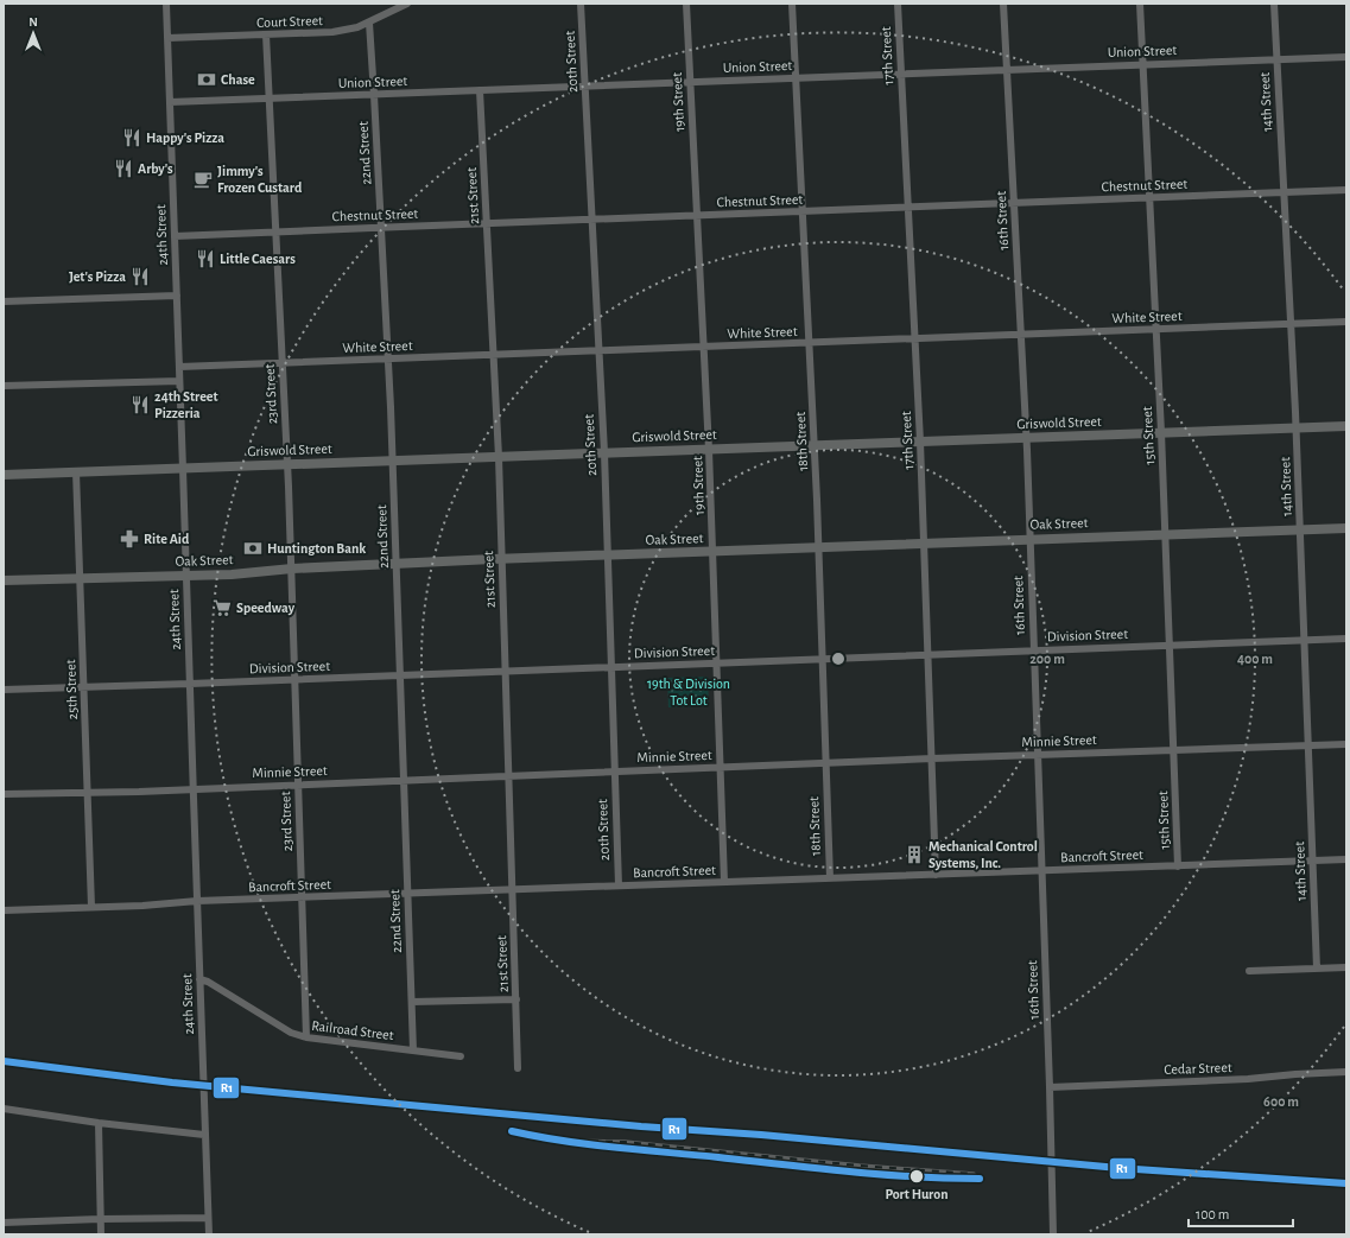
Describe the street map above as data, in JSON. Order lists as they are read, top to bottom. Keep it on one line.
{"streets":{"main road":["Griswold Street","Oak Street"],"street":["Court Street","Union Street","17th Street","20th Street","19th Street","14th Street","22nd Street","Chestnut Street","21st Street","16th Street","24th Street","White Street","23rd Street","15th Street","18th Street","Division Street","25th Street","Minnie Street","Bancroft Street","Railroad Street","Cedar Street"]},"crossings":[["Court Street","22nd Street"],["Court Street","24th Street"],["Court Street","23rd Street"],["Union Street","17th Street"],["Union Street","20th Street"],["Union Street","19th Street"],["Union Street","14th Street"],["Union Street","22nd Street"],["Union Street","21st Street"],["Union Street","16th Street"],["Union Street","24th Street"],["Union Street","23rd Street"],["Union Street","15th Street"],["Union Street","18th Street"],["17th Street","Chestnut Street"],["17th Street","White Street"],["17th Street","Griswold Street"],["17th Street","Oak Street"],["17th Street","Division Street"],["17th Street","Minnie Street"],["17th Street","Bancroft Street"],["20th Street","Chestnut Street"],["20th Street","White Street"],["20th Street","Griswold Street"],["20th Street","Oak Street"],["20th Street","Division Street"],["20th Street","Minnie Street"],["20th Street","Bancroft Street"],["19th Street","Chestnut Street"],["19th Street","White Street"],["19th Street","Griswold Street"],["19th Street","Oak Street"],["19th Street","Division Street"],["19th Street","Minnie Street"],["19th Street","Bancroft Street"],["14th Street","Chestnut Street"],["14th Street","White Street"],["14th Street","Griswold Street"],["14th Street","Oak Street"],["14th Street","Division Street"],["14th Street","Minnie Street"],["14th Street","Bancroft Street"],["22nd Street","Chestnut Street"],["22nd Street","White Street"],["22nd Street","Griswold Street"],["22nd Street","Oak Street"],["22nd Street","Division Street"],["22nd Street","Minnie Street"],["22nd Street","Bancroft Street"],["22nd Street","Railroad Street"],["Chestnut Street","21st Street"],["Chestnut Street","16th Street"],["Chestnut Street","24th Street"],["Chestnut Street","23rd Street"],["Chestnut Street","15th Street"],["Chestnut Street","18th Street"],["21st Street","White Street"],["21st Street","Griswold Street"],["21st Street","Oak Street"],["21st Street","Division Street"],["21st Street","Minnie Street"],["21st Street","Bancroft Street"],["16th Street","White Street"],["16th Street","Griswold Street"],["16th Street","Oak Street"],["16th Street","Division Street"],["16th Street","Minnie Street"],["16th Street","Bancroft Street"],["16th Street","Cedar Street"],["24th Street","White Street"],["24th Street","Griswold Street"],["24th Street","Oak Street"],["24th Street","Division Street"],["24th Street","Minnie Street"],["24th Street","Bancroft Street"],["24th Street","Railroad Street"],["White Street","23rd Street"],["White Street","15th Street"],["White Street","18th Street"],["23rd Street","Griswold Street"],["23rd Street","Oak Street"],["23rd Street","Division Street"],["23rd Street","Minnie Street"],["23rd Street","Bancroft Street"],["23rd Street","Railroad Street"],["Griswold Street","15th Street"],["Griswold Street","18th Street"],["Griswold Street","25th Street"],["15th Street","Oak Street"],["15th Street","Division Street"],["15th Street","Minnie Street"],["15th Street","Bancroft Street"],["18th Street","Oak Street"],["18th Street","Division Street"],["18th Street","Minnie Street"],["18th Street","Bancroft Street"],["Oak Street","25th Street"],["Division Street","25th Street"],["25th Street","Minnie Street"],["25th Street","Bancroft Street"]],"parks":["19th & Division Tot Lot"],"places":{"bank":["Chase","Huntington Bank"],"restaurant":["Happy's Pizza","Arby's","Little Caesars","Jet's Pizza","24th Street Pizzeria"],"cafe":["Jimmy's Frozen Custard"],"pharmacy":["Rite Aid"],"supermarket":["Speedway"],"building":["Mechanical Control Systems, Inc."],"other":["Port Huron"]},"lines":["transit line R1"],"scale_bar":"100 m","north":"top","rings":["200 m","400 m","600 m"]}
